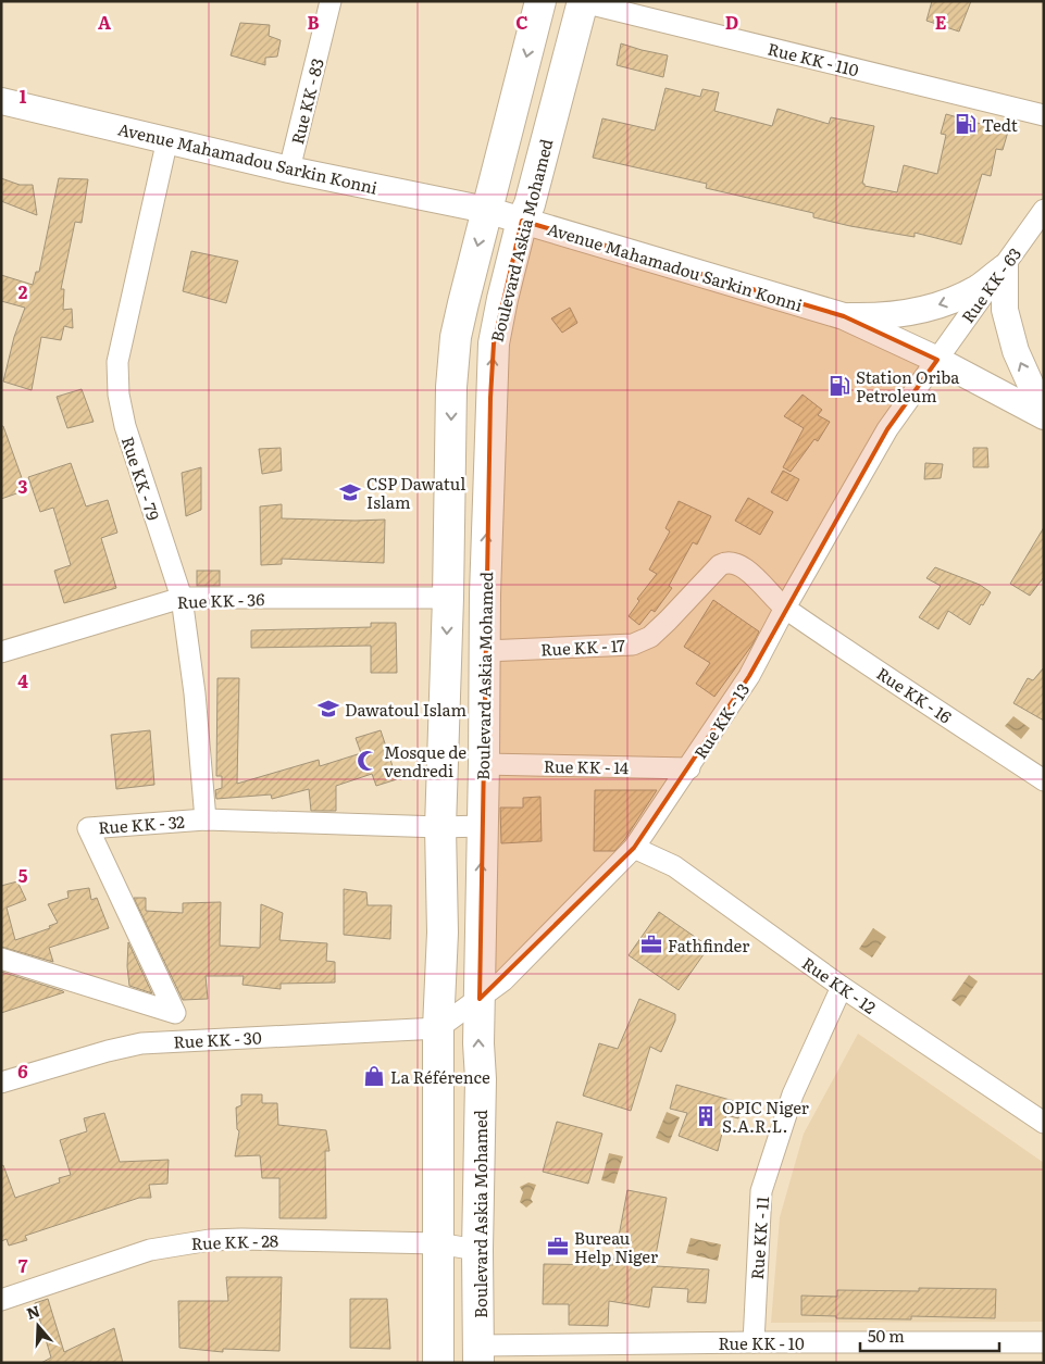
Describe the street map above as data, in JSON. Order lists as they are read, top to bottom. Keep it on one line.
{"streets":{"main road":["Boulevard Askia Mohamed"],"street":["Rue KK - 110","Rue KK - 83","Avenue Mahamadou Sarkin Konni","Rue KK - 63","Rue KK - 79","Rue KK - 36","Rue KK - 17","Rue KK - 16","Rue KK - 13","Rue KK - 14","Rue KK - 32","Rue KK - 12","Rue KK - 30","Rue KK - 11","Rue KK - 28","Rue KK - 10"]},"crossings":[["Rue KK - 110","Boulevard Askia Mohamed"],["Rue KK - 83","Avenue Mahamadou Sarkin Konni"],["Avenue Mahamadou Sarkin Konni","Boulevard Askia Mohamed"],["Avenue Mahamadou Sarkin Konni","Rue KK - 63"],["Avenue Mahamadou Sarkin Konni","Rue KK - 79"],["Avenue Mahamadou Sarkin Konni","Rue KK - 13"],["Boulevard Askia Mohamed","Rue KK - 17"],["Boulevard Askia Mohamed","Rue KK - 13"],["Boulevard Askia Mohamed","Rue KK - 14"],["Boulevard Askia Mohamed","Rue KK - 32"],["Boulevard Askia Mohamed","Rue KK - 28"],["Boulevard Askia Mohamed","Rue KK - 10"],["Rue KK - 63","Rue KK - 13"],["Rue KK - 79","Rue KK - 36"],["Rue KK - 79","Rue KK - 32"],["Rue KK - 17","Rue KK - 16"],["Rue KK - 16","Rue KK - 13"],["Rue KK - 13","Rue KK - 14"],["Rue KK - 13","Rue KK - 12"],["Rue KK - 13","Rue KK - 30"],["Rue KK - 12","Rue KK - 11"],["Rue KK - 11","Rue KK - 10"]],"places":{"fuel station":["Tedt","Station Oriba Petroleum"],"school or university":["CSP Dawatul Islam","Dawatoul Islam"],"mosque":["Mosque de vendredi"],"office":["Fathfinder","Bureau Help Niger"],"shop":["La Référence"],"building":["OPIC Niger S.A.R.L."]},"scale_bar":"50 m","north":"top","grid":{"columns":["A","B","C","D","E"],"rows":["1","2","3","4","5","6","7"]}}
